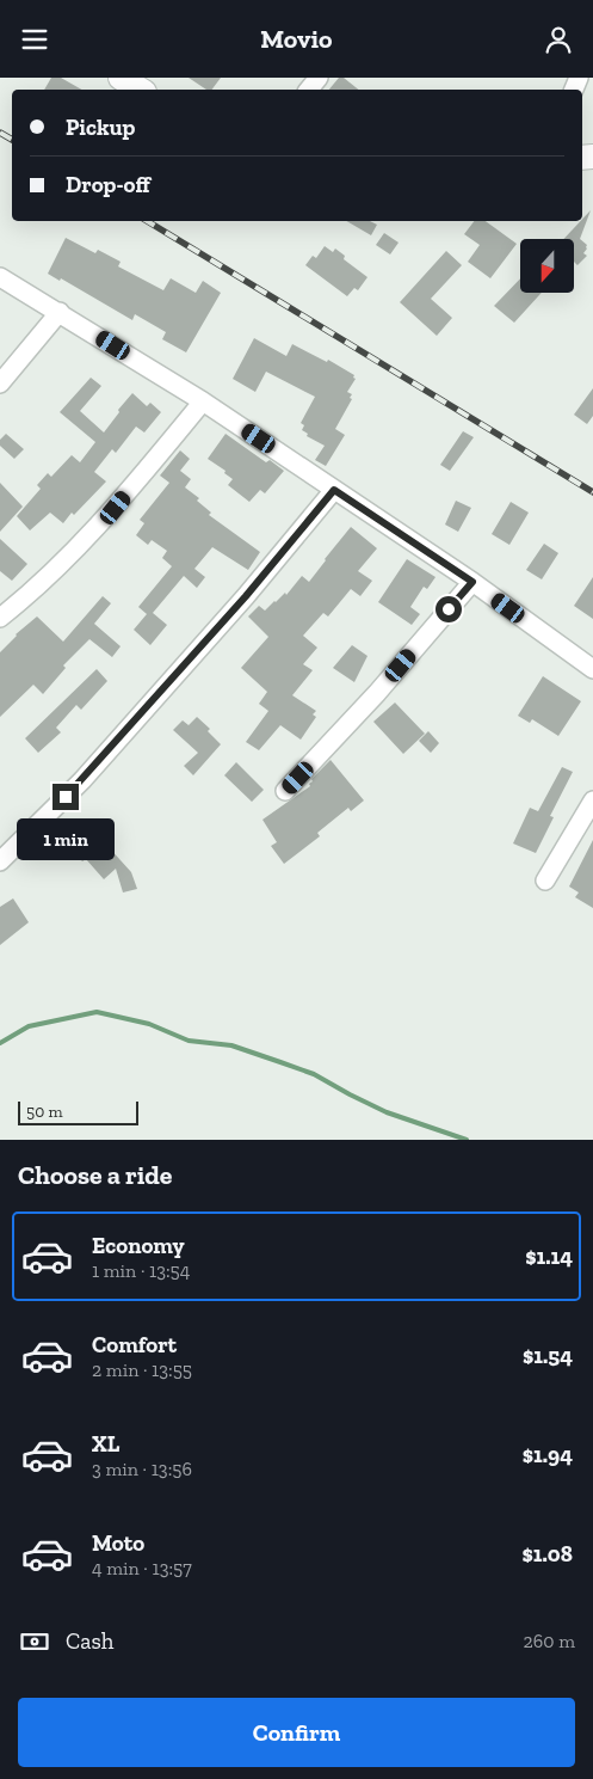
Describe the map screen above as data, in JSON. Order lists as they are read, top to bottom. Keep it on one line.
{"scale_bar":"50 m","north":"bottom","page":{"header":"Movio","banner":["Pickup","Drop-off"],"bubble":"1 min","scale":"50 m","heading":"Choose a ride","list":[{"name":"Economy","note":"1 min · 13:54","value":"$1.14"},{"name":"Comfort","note":"2 min · 13:55","value":"$1.54"},{"name":"XL","note":"3 min · 13:56","value":"$1.94"},{"name":"Moto","note":"4 min · 13:57","value":"$1.08"}],"pay":["Cash","260 m"],"buttons":"Confirm"}}
